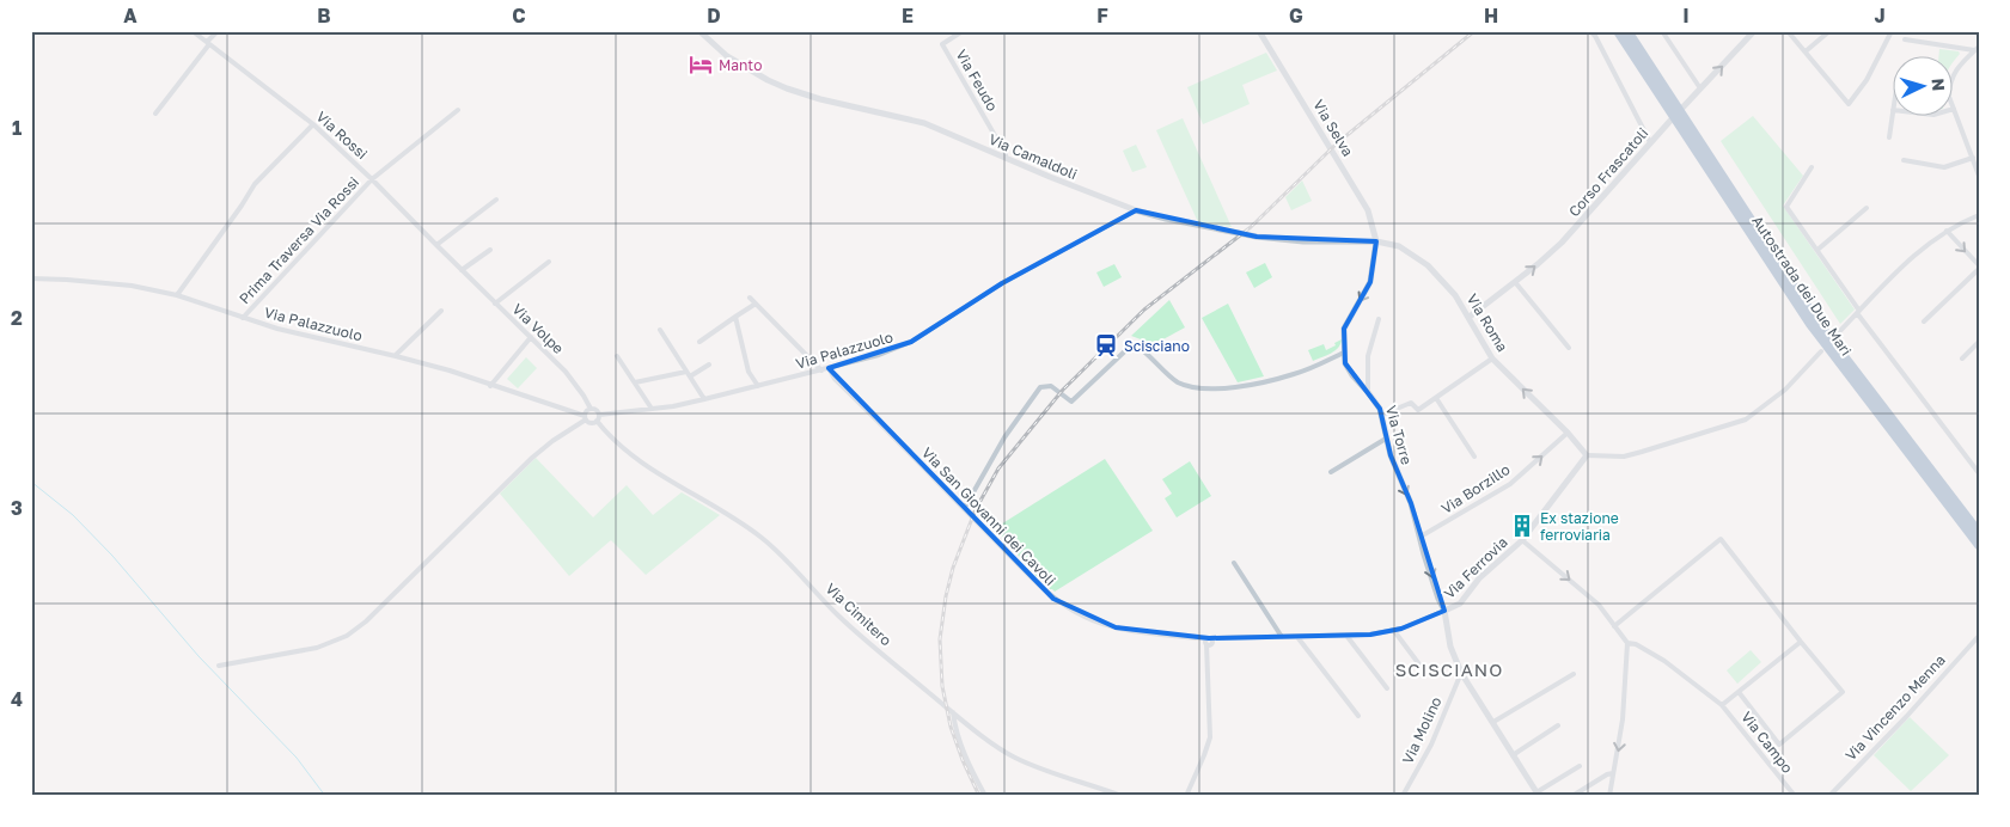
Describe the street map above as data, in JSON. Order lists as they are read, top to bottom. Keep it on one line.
{"streets":{"highway":["Autostrada dei Due Mari"],"street":["Via Feudo","Via Selva","Via Rossi","Via Camaldoli","Corso Frascatoli","Prima Traversa Via Rossi","Via Roma","Via Palazzuolo","Via Volpe","Via Torre","Via Borzillo","Via San Giovanni dei Cavoli","Via Ferrovia","Via Cimitero","Via Vincenzo Menna","Via Molino","Via Campo"]},"crossings":[["Via Feudo","Via Camaldoli"],["Via Selva","Via Camaldoli"],["Via Selva","Via Roma"],["Via Rossi","Prima Traversa Via Rossi"],["Via Rossi","Via Volpe"],["Via Camaldoli","Via Roma"],["Via Camaldoli","Via Palazzuolo"],["Corso Frascatoli","Via Roma"],["Prima Traversa Via Rossi","Via Palazzuolo"],["Via Roma","Via Borzillo"],["Via Roma","Via Ferrovia"],["Via Palazzuolo","Via Volpe"],["Via Palazzuolo","Via San Giovanni dei Cavoli"],["Via Palazzuolo","Via Cimitero"],["Via Volpe","Via Cimitero"],["Via Torre","Via Borzillo"],["Via Torre","Via San Giovanni dei Cavoli"],["Via Torre","Via Ferrovia"],["Via Torre","Via Molino"],["Via San Giovanni dei Cavoli","Via Ferrovia"]],"one_way":["Corso Frascatoli","Via Torre","Via Borzillo"],"districts":["SCISCIANO"],"places":{"hotel":["Manto"],"station":["Scisciano"],"building":["Ex stazione ferroviaria"]},"north":"right","grid":{"columns":["A","B","C","D","E","F","G","H","I","J"],"rows":["1","2","3","4"]}}
